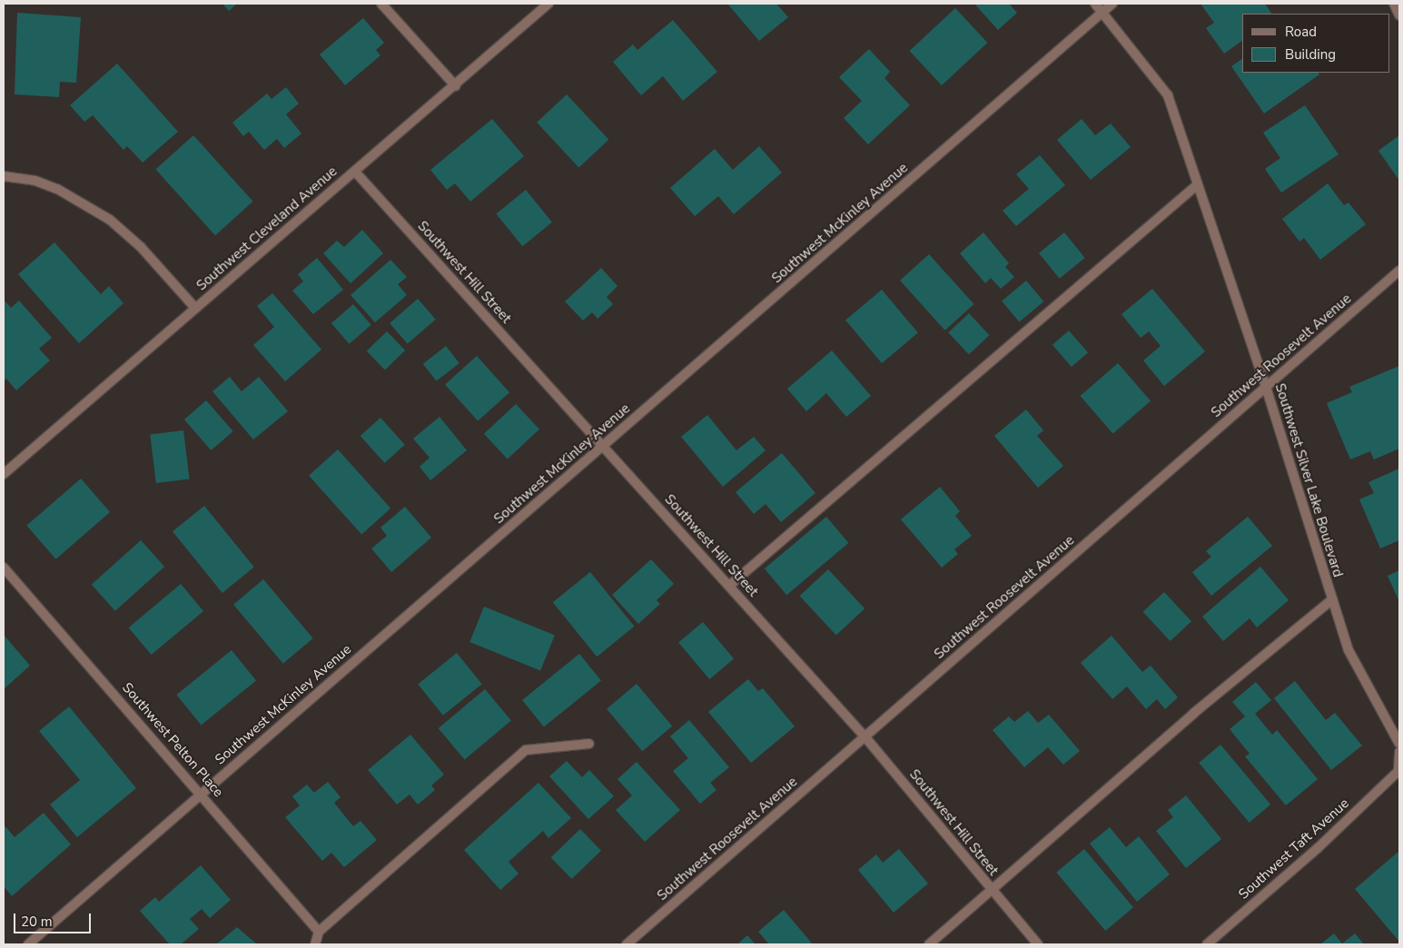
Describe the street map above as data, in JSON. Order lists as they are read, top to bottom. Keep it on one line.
{"streets":{"street":["Southwest McKinley Avenue","Southwest Cleveland Avenue","Southwest Hill Street","Southwest Roosevelt Avenue","Southwest Silver Lake Boulevard","Southwest Pelton Place","Southwest Taft Avenue"]},"crossings":[["Southwest McKinley Avenue","Southwest Hill Street"],["Southwest McKinley Avenue","Southwest Silver Lake Boulevard"],["Southwest McKinley Avenue","Southwest Pelton Place"],["Southwest Cleveland Avenue","Southwest Hill Street"],["Southwest Hill Street","Southwest Roosevelt Avenue"],["Southwest Roosevelt Avenue","Southwest Silver Lake Boulevard"]],"legend":["Road","Building"],"scale_bar":"20 m"}
